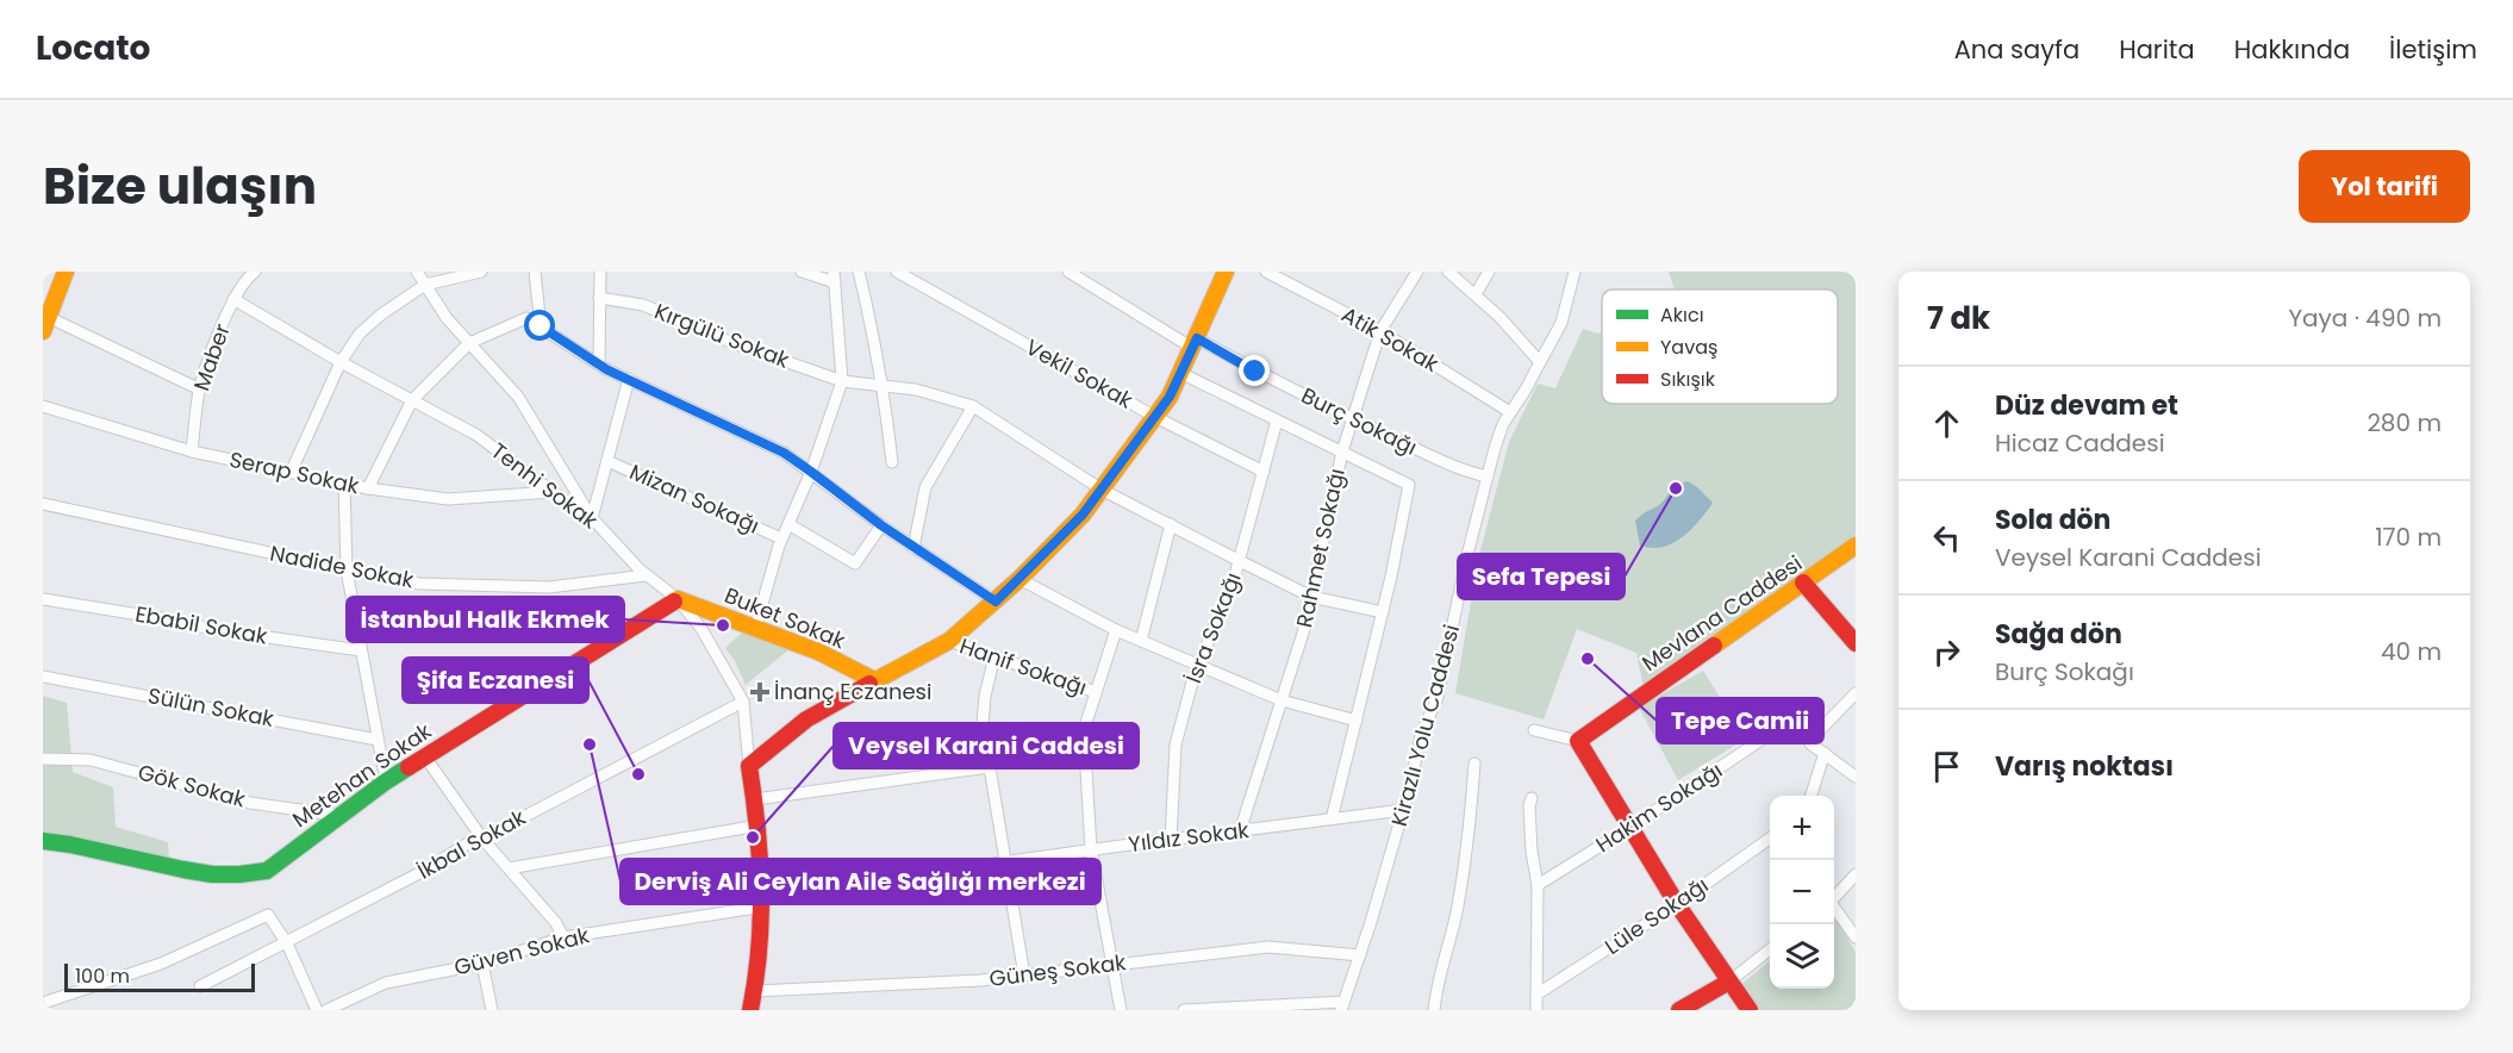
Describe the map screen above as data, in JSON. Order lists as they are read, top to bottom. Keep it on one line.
{"streets":{"street":["Kırgülü Sokak","Atik Sokak","Maber","Vekil Sokak","Burç Sokağı","Serap Sokak","Tenhi Sokak","Mizan Sokağı","Rahmet Sokağı","Nadide Sokak","Mevlana Caddesi","Buket Sokak","Ebabil Sokak","İsra Sokağı","Hanif Sokağı","Sülün Sokak","Kirazlı Yolu Caddesi","Metehan Sokak","Gök Sokak","Hakim Sokağı","Yıldız Sokak","İkbal Sokak","Lüle Sokağı","Güven Sokak","Güneş Sokak"]},"crossings":[["Kırgülü Sokak","Rahmet Sokağı"],["Kırgülü Sokak","İsra Sokağı"],["Atik Sokak","Rahmet Sokağı"],["Atik Sokak","Kirazlı Yolu Caddesi"],["Maber","Serap Sokak"],["Maber","Tenhi Sokak"],["Vekil Sokak","İsra Sokağı"],["Burç Sokağı","Rahmet Sokağı"],["Burç Sokağı","Kirazlı Yolu Caddesi"],["Serap Sokak","Tenhi Sokak"],["Tenhi Sokak","Nadide Sokak"],["Tenhi Sokak","Buket Sokak"],["Tenhi Sokak","Metehan Sokak"],["Tenhi Sokak","İkbal Sokak"],["Rahmet Sokağı","Yıldız Sokak"],["Buket Sokak","Metehan Sokak"],["İsra Sokağı","Yıldız Sokak"],["Kirazlı Yolu Caddesi","Yıldız Sokak"],["Kirazlı Yolu Caddesi","Güneş Sokak"],["Metehan Sokak","Gök Sokak"],["Yıldız Sokak","Güven Sokak"]],"places":{"other":["Sefa Tepesi","İstanbul Halk Ekmek","Tepe Camii","Derviş Ali Ceylan Aile Sağlığı merkezi","Şifa Eczanesi","Veysel Karani Caddesi"],"health":["İnanç Eczanesi"]},"legend":["Akıcı","Yavaş","Sıkışık"],"scale_bar":"100 m","page":{"header":"Locato","nav":["Ana sayfa","Harita","Hakkında","İletişim"],"title":"Bize ulaşın","buttons":"Yol tarifi","heading":["7 dk","Yaya · 490 m"],"list":[["Düz devam et","Hicaz Caddesi","280 m"],["Sola dön","Veysel Karani Caddesi","170 m"],["Sağa dön","Burç Sokağı","40 m"],"Varış noktası"],"map_buttons":["+","−"],"scale":"100 m"}}
